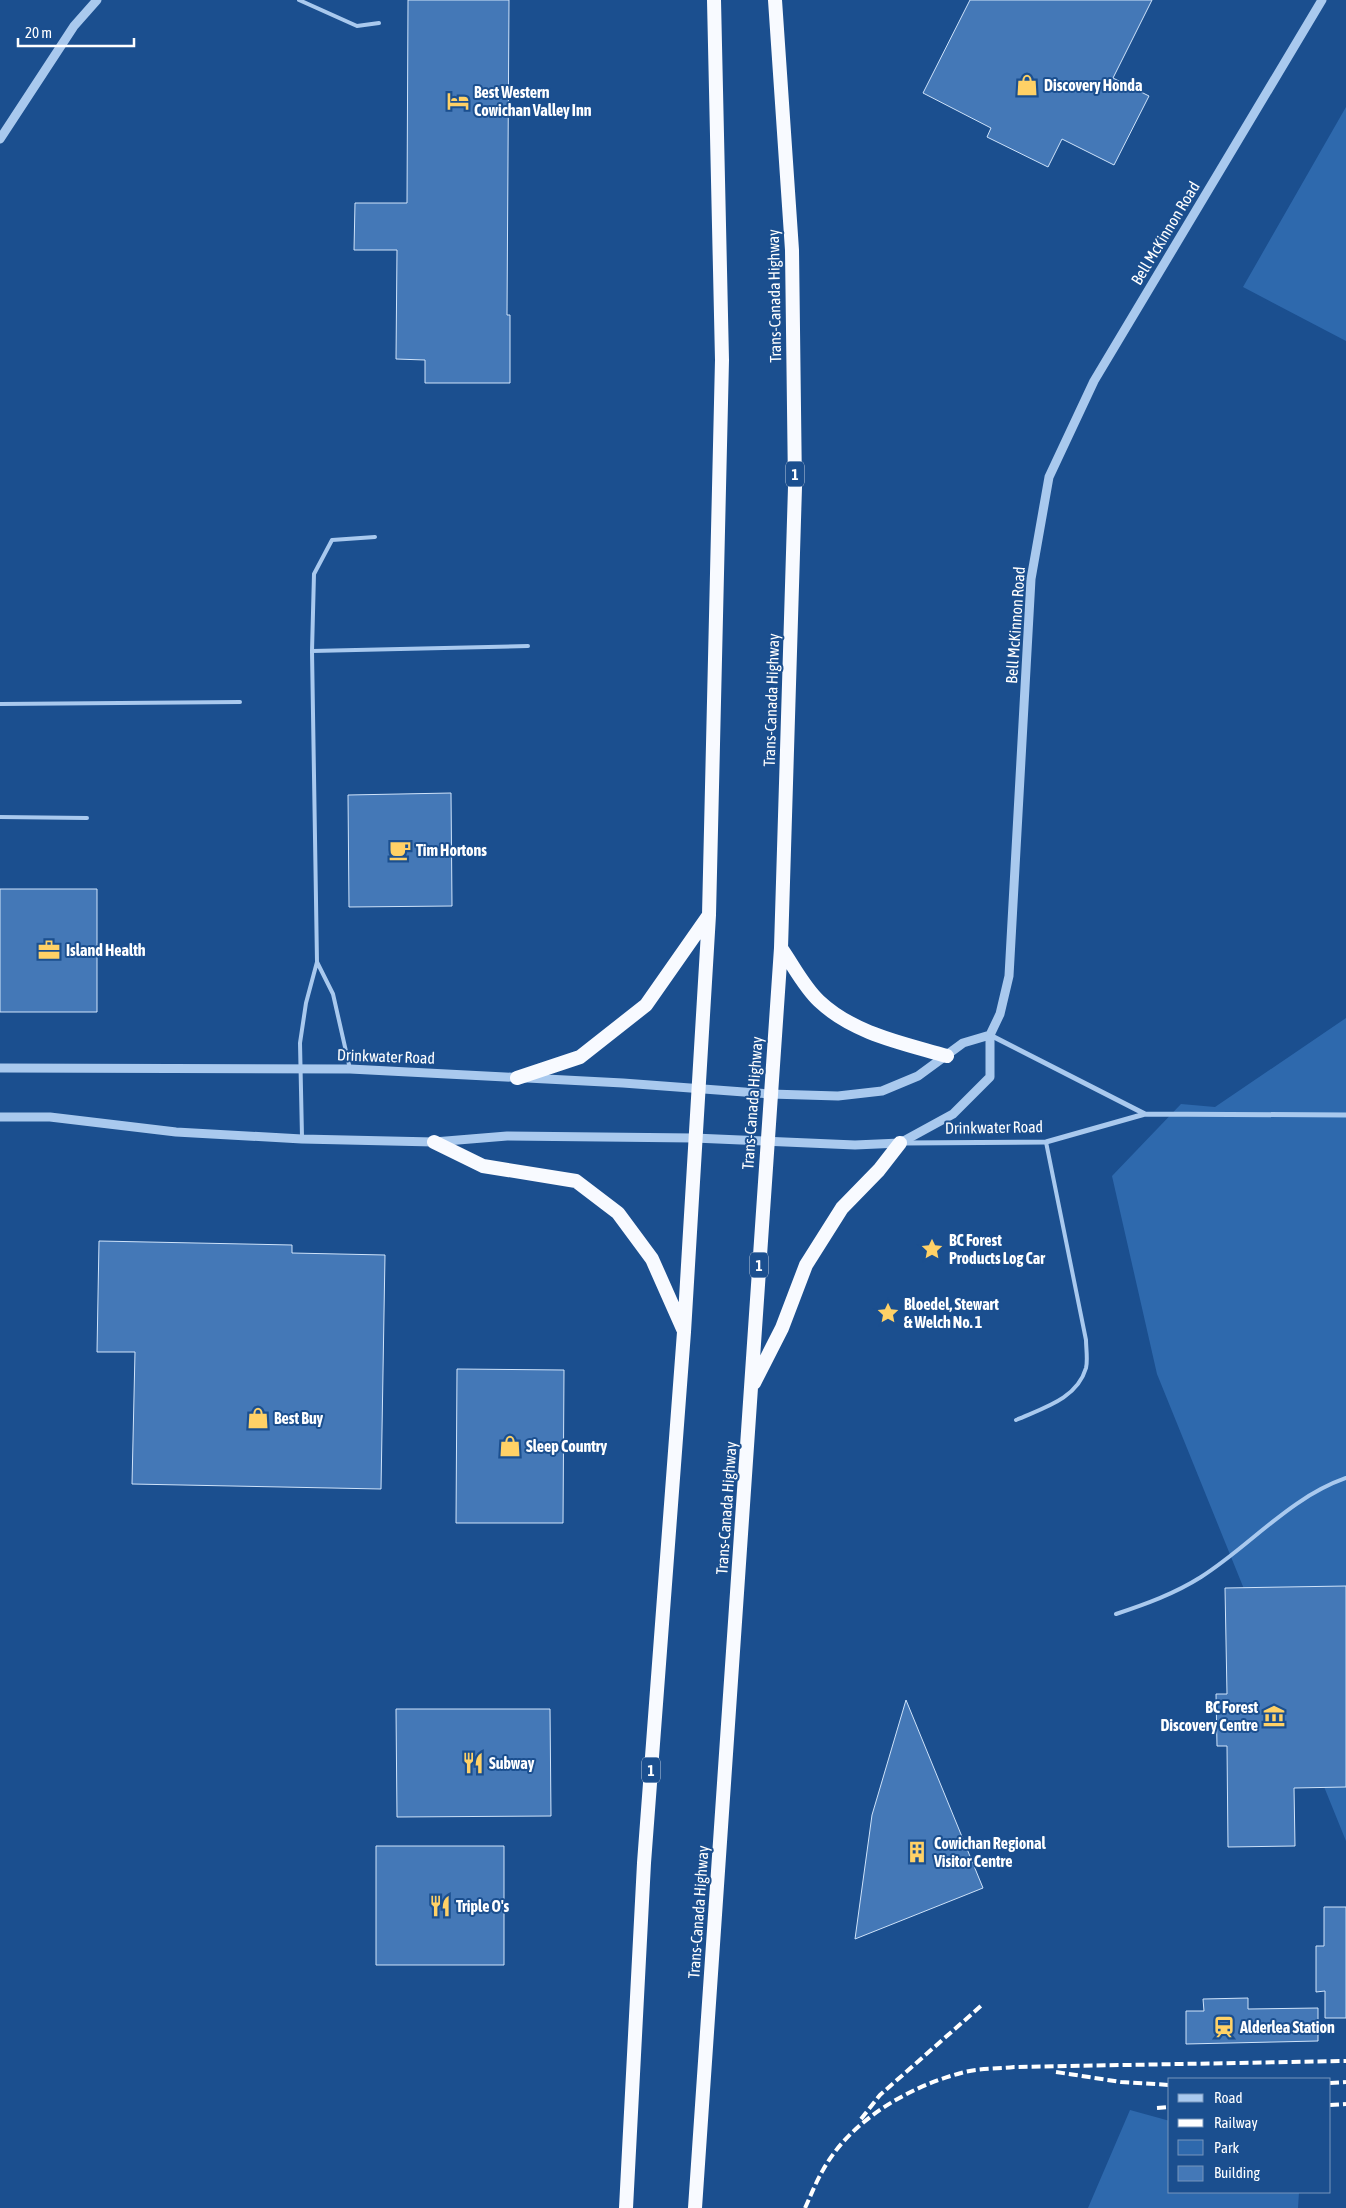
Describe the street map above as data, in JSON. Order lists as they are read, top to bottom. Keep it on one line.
{"streets":{"highway":["Trans-Canada Highway","1"],"street":["Bell McKinnon Road","Drinkwater Road"]},"crossings":[["Bell McKinnon Road","Trans-Canada Highway"],["Bell McKinnon Road","Drinkwater Road"],["Trans-Canada Highway","Drinkwater Road"],["1","Drinkwater Road"]],"places":{"shop":["Discovery Honda","Best Buy","Sleep Country"],"hotel":["Best Western Cowichan Valley Inn"],"cafe":["Tim Hortons"],"office":["Island Health"],"place":["BC Forest Products Log Car","Bloedel, Stewart & Welch No. 1"],"museum":["BC Forest Discovery Centre"],"restaurant":["Subway","Triple O's"],"building":["Cowichan Regional Visitor Centre"],"station":["Alderlea Station"]},"legend":["Road","Railway","Park","Building"],"scale_bar":"20 m"}
